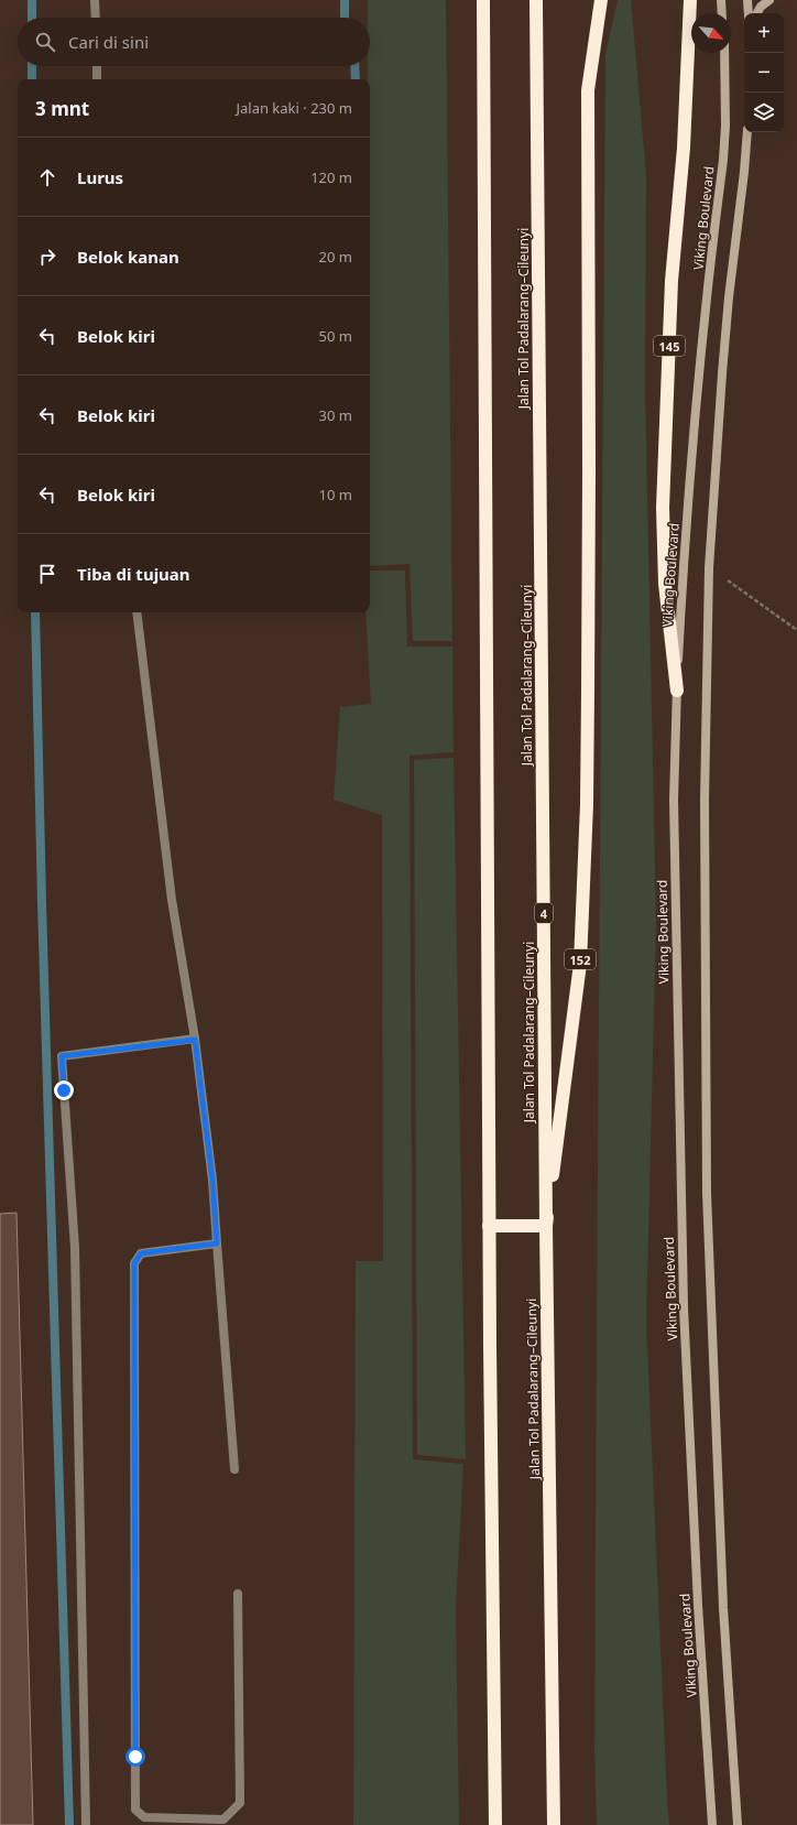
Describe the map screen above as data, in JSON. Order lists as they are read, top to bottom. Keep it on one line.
{"streets":{"highway":["Jalan Tol Padalarang–Cileunyi","145","4","152"],"street":["Viking Boulevard"]},"crossings":[["Viking Boulevard","145"],["Jalan Tol Padalarang–Cileunyi","152"]],"north":"bottom right","page":{"map_buttons":["+","−"],"search":"Cari di sini","heading":["3 mnt","Jalan kaki · 230 m"],"list":[["Lurus","120 m"],["Belok kanan","20 m"],["Belok kiri","50 m"],["Belok kiri","30 m"],["Belok kiri","10 m"],"Tiba di tujuan"]}}
